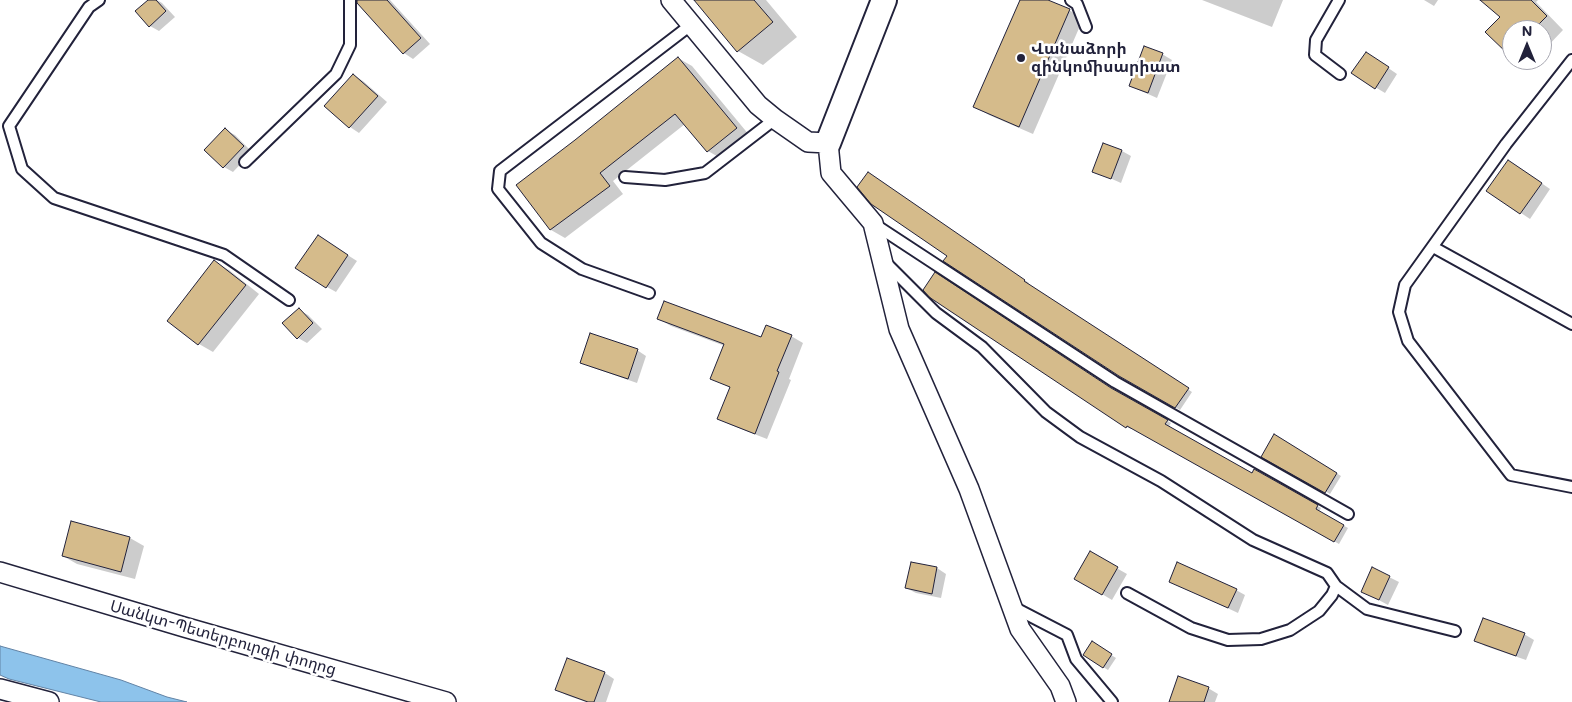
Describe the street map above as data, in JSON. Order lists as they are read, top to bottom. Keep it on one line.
{"streets":{"street":["Սանկտ-Պետերբուրգի փողոց"]},"places":["Վանաձորի զինկոմիսարիատ"],"north":"top"}
